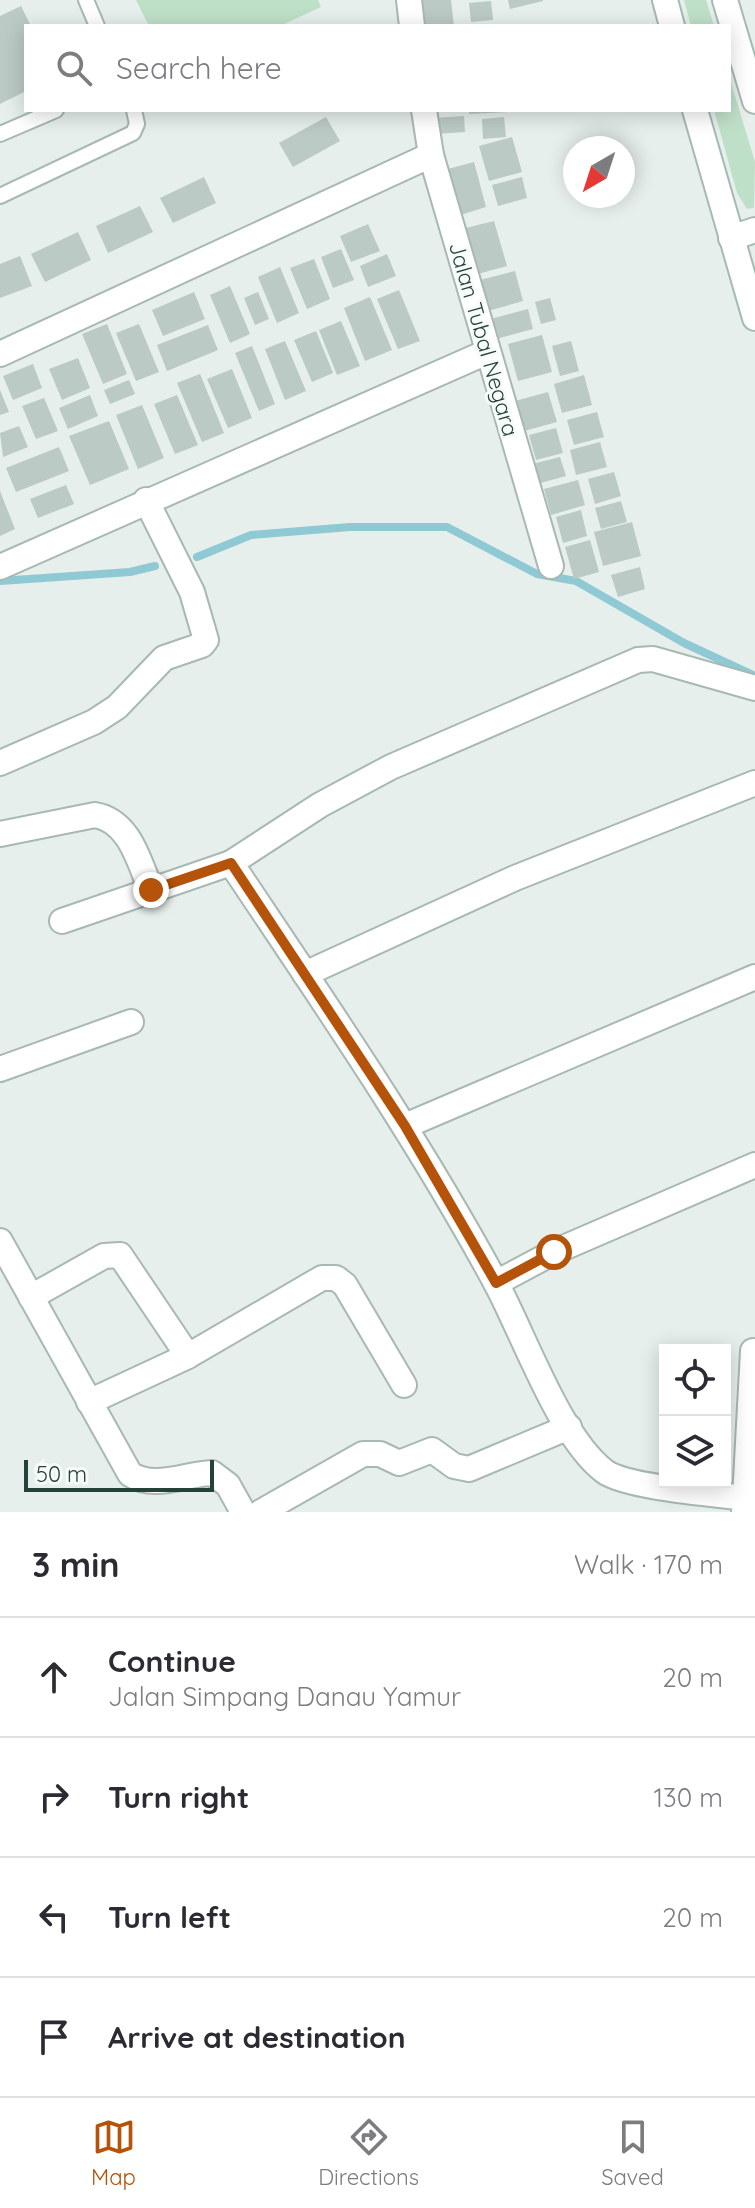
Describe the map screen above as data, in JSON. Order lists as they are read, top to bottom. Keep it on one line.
{"streets":{"street":["Jalan Tubal Negara"]},"scale_bar":"50 m","north":"bottom left","page":{"search":"Search here","scale":"50 m","heading":["3 min","Walk · 170 m"],"list":[["Continue","Jalan Simpang Danau Yamur","20 m"],["Turn right","130 m"],["Turn left","20 m"],"Arrive at destination"],"nav":["Map","Directions","Saved"]}}
